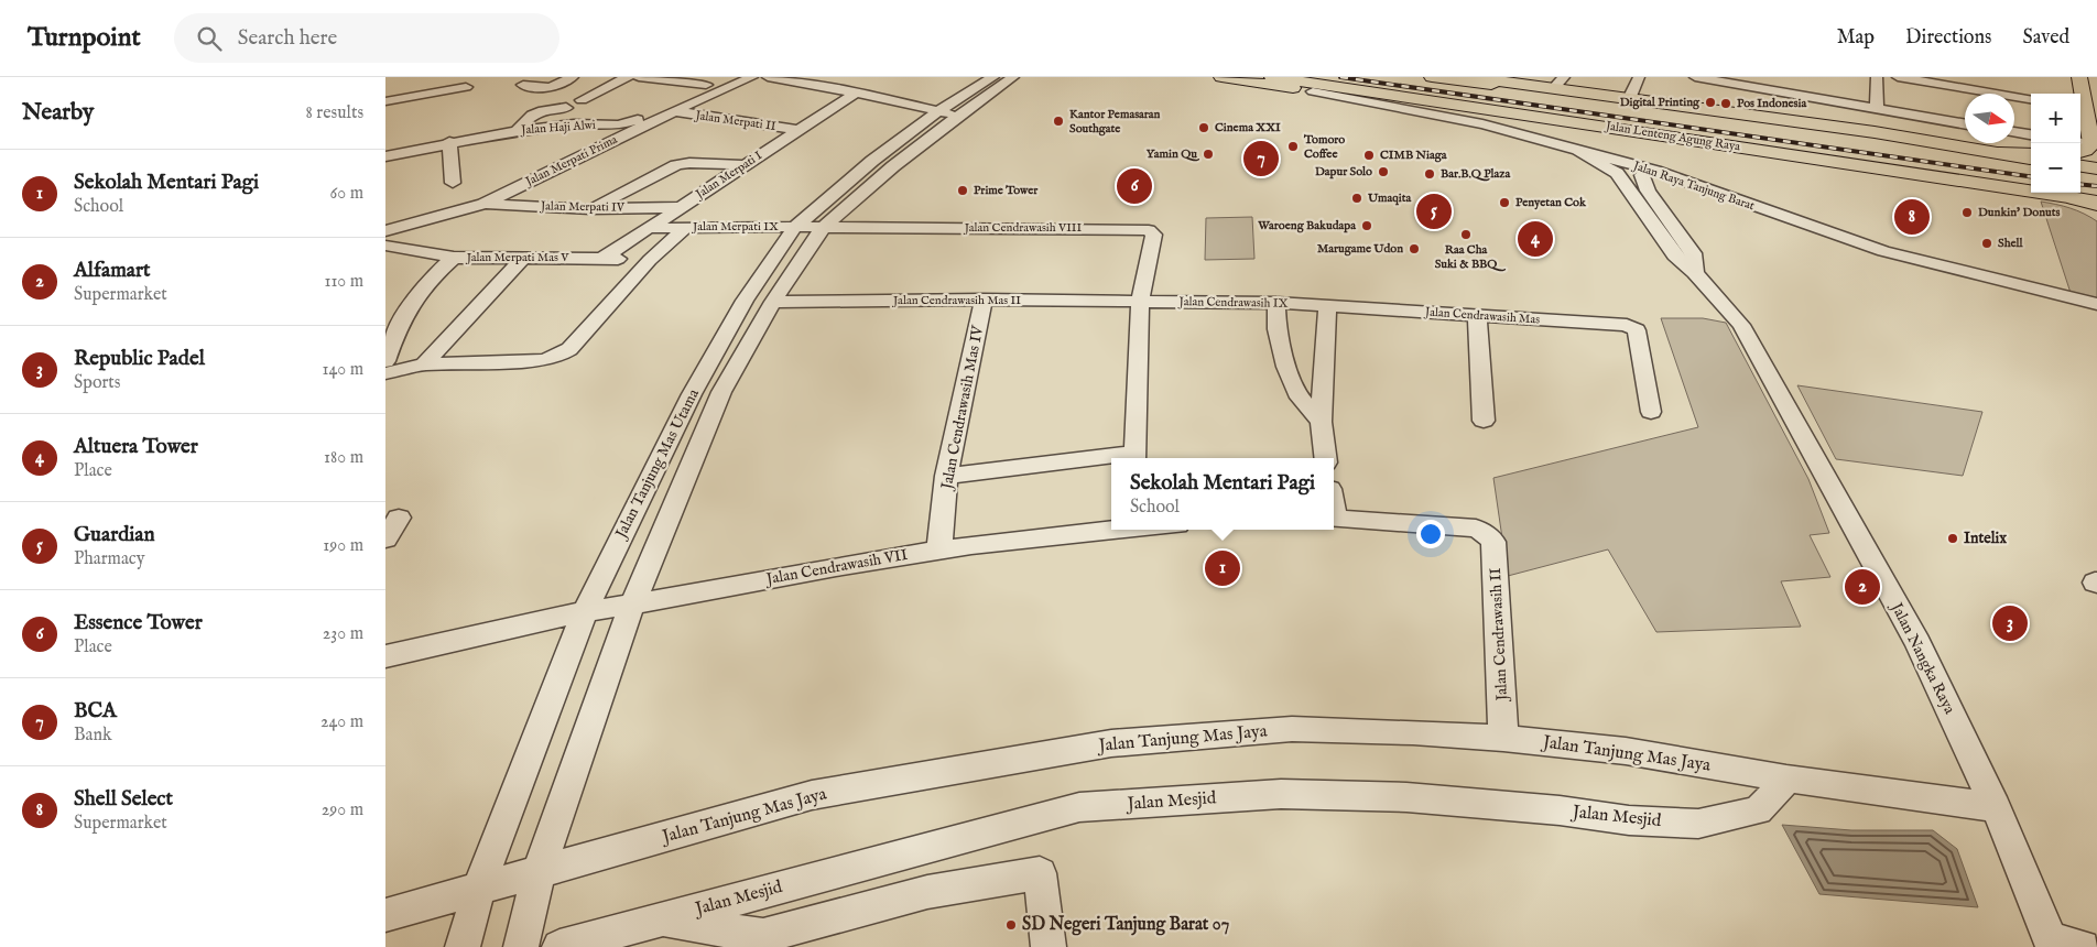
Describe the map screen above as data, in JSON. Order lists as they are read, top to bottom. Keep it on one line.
{"streets":{"main road":["Jalan Lenteng Agung Raya","Jalan Raya Tanjung Barat"],"street":["Jalan Merpati II","Jalan Haji Alwi","Jalan Merpati Prima","Jalan Merpati I","Jalan Merpati IV","Jalan Merpati IX","Jalan Cendrawasih VIII","Jalan Merpati Mas V","Jalan Cendrawasih Mas II","Jalan Cendrawasih IX","Jalan Cendrawasih Mas","Jalan Cendrawasih Mas IV","Jalan Tanjung Mas Utama","Jalan Cendrawasih VII","Jalan Cendrawasih II","Jalan Nangka Raya","Jalan Tanjung Mas Jaya","Jalan Mesjid"]},"crossings":[["Jalan Merpati II","Jalan Merpati Prima"],["Jalan Merpati II","Jalan Merpati I"],["Jalan Merpati Prima","Jalan Merpati IV"],["Jalan Merpati I","Jalan Merpati IV"],["Jalan Merpati I","Jalan Merpati IX"],["Jalan Merpati I","Jalan Merpati Mas V"],["Jalan Raya Tanjung Barat","Jalan Nangka Raya"],["Jalan Merpati IX","Jalan Cendrawasih VIII"],["Jalan Merpati IX","Jalan Tanjung Mas Utama"],["Jalan Cendrawasih VIII","Jalan Cendrawasih Mas II"],["Jalan Cendrawasih VIII","Jalan Cendrawasih IX"],["Jalan Cendrawasih VIII","Jalan Tanjung Mas Utama"],["Jalan Cendrawasih Mas II","Jalan Cendrawasih IX"],["Jalan Cendrawasih Mas II","Jalan Cendrawasih Mas IV"],["Jalan Cendrawasih Mas II","Jalan Tanjung Mas Utama"],["Jalan Cendrawasih IX","Jalan Cendrawasih Mas"],["Jalan Cendrawasih Mas IV","Jalan Cendrawasih VII"],["Jalan Tanjung Mas Utama","Jalan Cendrawasih VII"],["Jalan Tanjung Mas Utama","Jalan Tanjung Mas Jaya"],["Jalan Cendrawasih II","Jalan Tanjung Mas Jaya"],["Jalan Nangka Raya","Jalan Tanjung Mas Jaya"],["Jalan Tanjung Mas Jaya","Jalan Mesjid"]],"places":["Digital Printing","Pos Indonesia","Kantor Pemasaran Southgate","Cinema XXI","Tomoro Coffee","Yamin Qu","CIMB Niaga","Dapur Solo","Bar.B.Q Plaza","Prime Tower","Umaqita","Penyetan Cok","Dunkin' Donuts","Waroeng Bakudapa","Raa Cha Suki & BBQ","Shell","Marugame Udon","Intelix","SD Negeri Tanjung Barat 07"],"north":"right","page":{"header":"Turnpoint","search":"Search here","nav":["Map","Directions","Saved"],"heading":["Nearby","8 results"],"map_buttons":["+","−"],"pins":["7","6","5","8","4","1","2","3"],"list":[{"mark":"1","name":"Sekolah Mentari Pagi","note":"School","value":"60 m"},{"mark":"2","name":"Alfamart","note":"Supermarket","value":"110 m"},{"mark":"3","name":"Republic Padel","note":"Sports","value":"140 m"},{"mark":"4","name":"Altuera Tower","note":"Place","value":"180 m"},{"mark":"5","name":"Guardian","note":"Pharmacy","value":"190 m"},{"mark":"6","name":"Essence Tower","note":"Place","value":"230 m"},{"mark":"7","name":"BCA","note":"Bank","value":"240 m"},{"mark":"8","name":"Shell Select","note":"Supermarket","value":"290 m"}],"popup":["Sekolah Mentari Pagi","School"]}}
